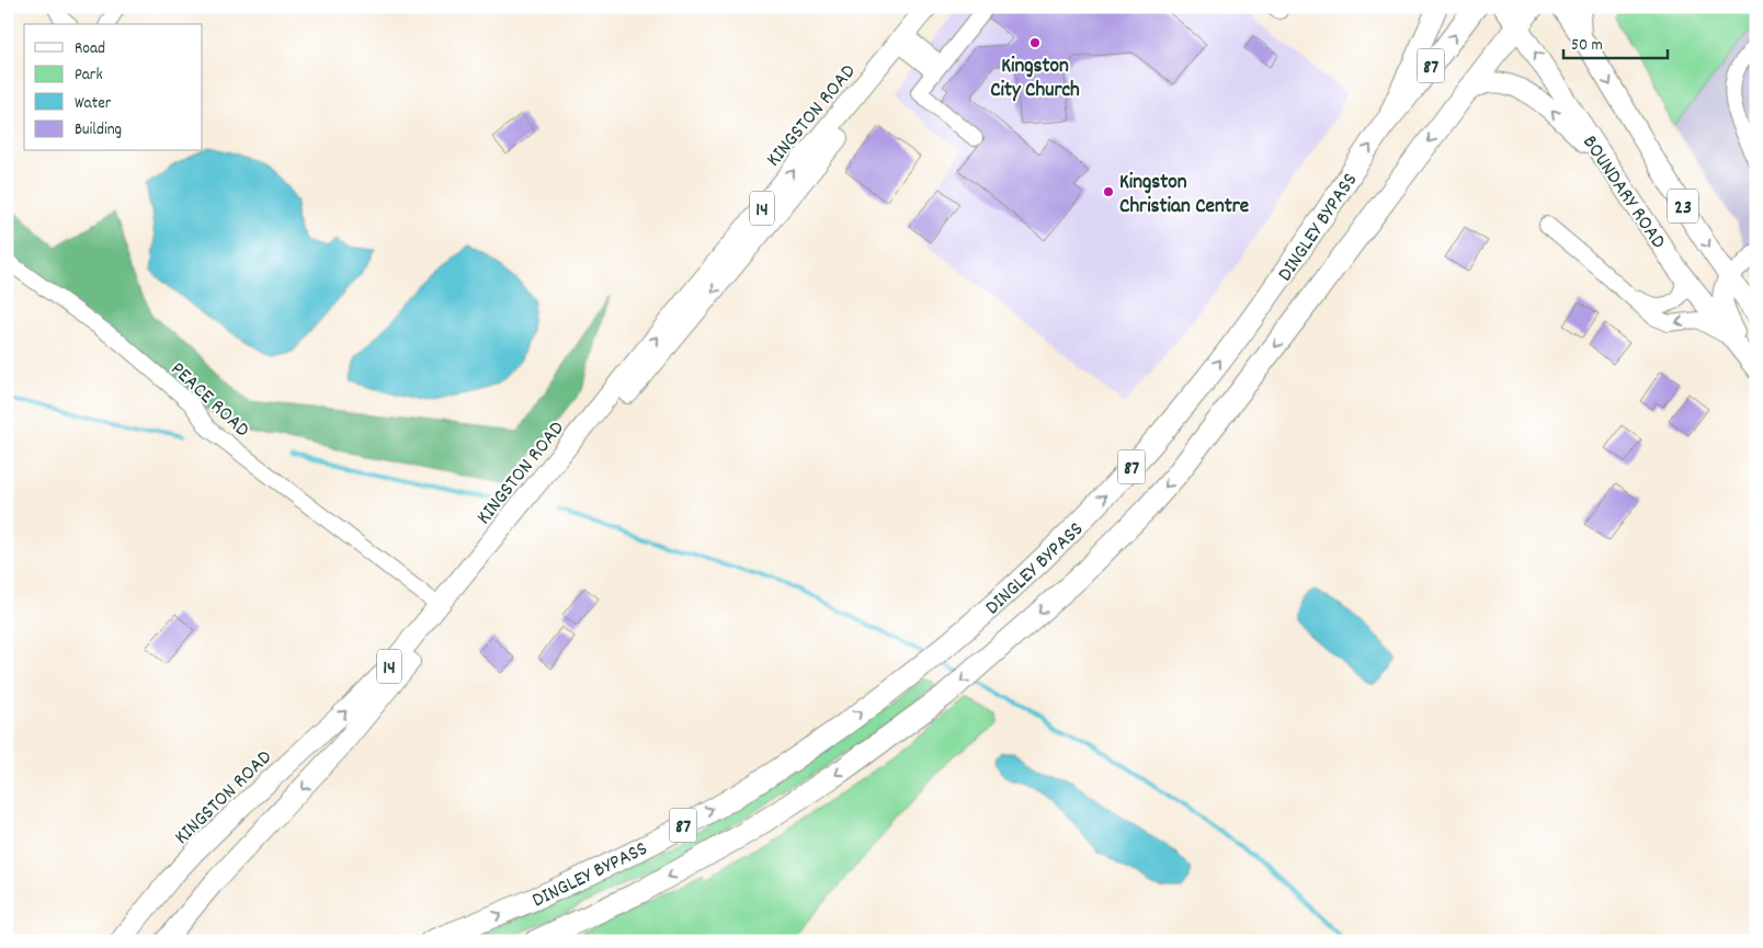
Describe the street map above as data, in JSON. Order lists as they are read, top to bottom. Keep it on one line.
{"streets":{"highway":["87","BOUNDARY ROAD","23","DINGLEY BYPASS"],"main road":["KINGSTON ROAD","14"],"street":["PEACE ROAD"]},"crossings":[["KINGSTON ROAD","PEACE ROAD"],["BOUNDARY ROAD","DINGLEY BYPASS"]],"places":["Kingston City Church","Kingston Christian Centre"],"legend":["Road","Park","Water","Building"],"scale_bar":"50 m"}
